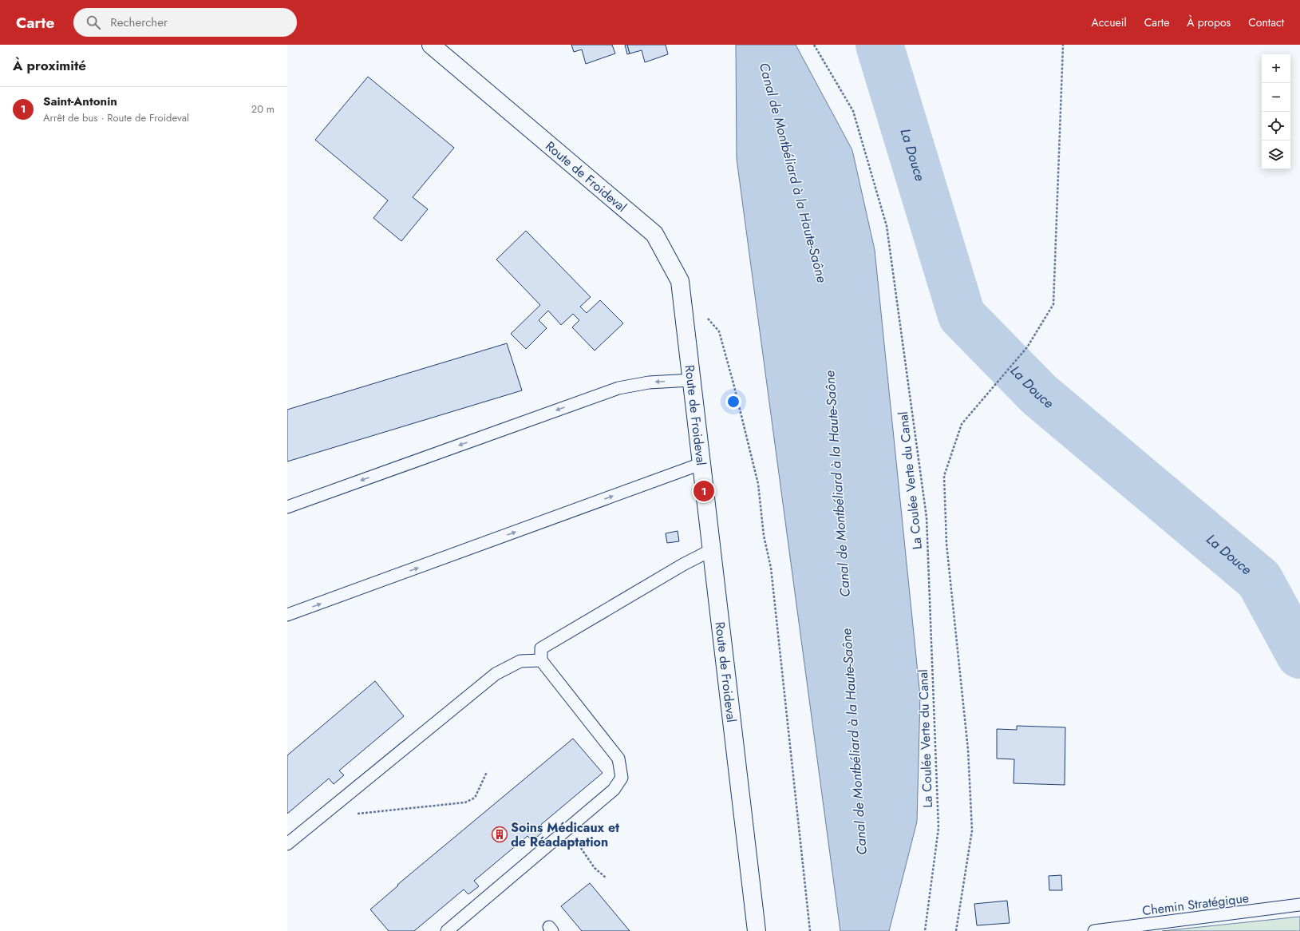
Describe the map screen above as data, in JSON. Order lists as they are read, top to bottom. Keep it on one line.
{"streets":{"street":["Route de Froideval"],"lane":["Chemin Stratégique"],"path":["La Coulée Verte du Canal"]},"water":["La Douce","Canal de Montbéliard à la Haute-Saône"],"places":{"building":["Soins Médicaux et de Réadaptation"]},"page":{"header":"Carte","search":"Rechercher","nav":["Accueil","Carte","À propos","Contact"],"heading":"À proximité","map_buttons":["+","−"],"list":[{"mark":"1","name":"Saint-Antonin","note":"Arrêt de bus · Route de Froideval","value":"20 m"}],"pins":"1"}}
